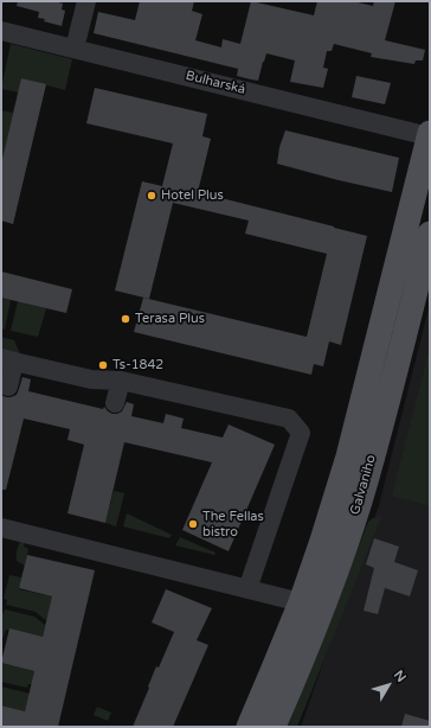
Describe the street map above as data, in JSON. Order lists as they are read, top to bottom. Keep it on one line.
{"streets":{"main road":["Galvaniho"],"street":["Bulharská"]},"crossings":[["Bulharská","Galvaniho"]],"places":["Hotel Plus","Terasa Plus","Ts-1842","The Fellas bistro"],"north":"top right"}
